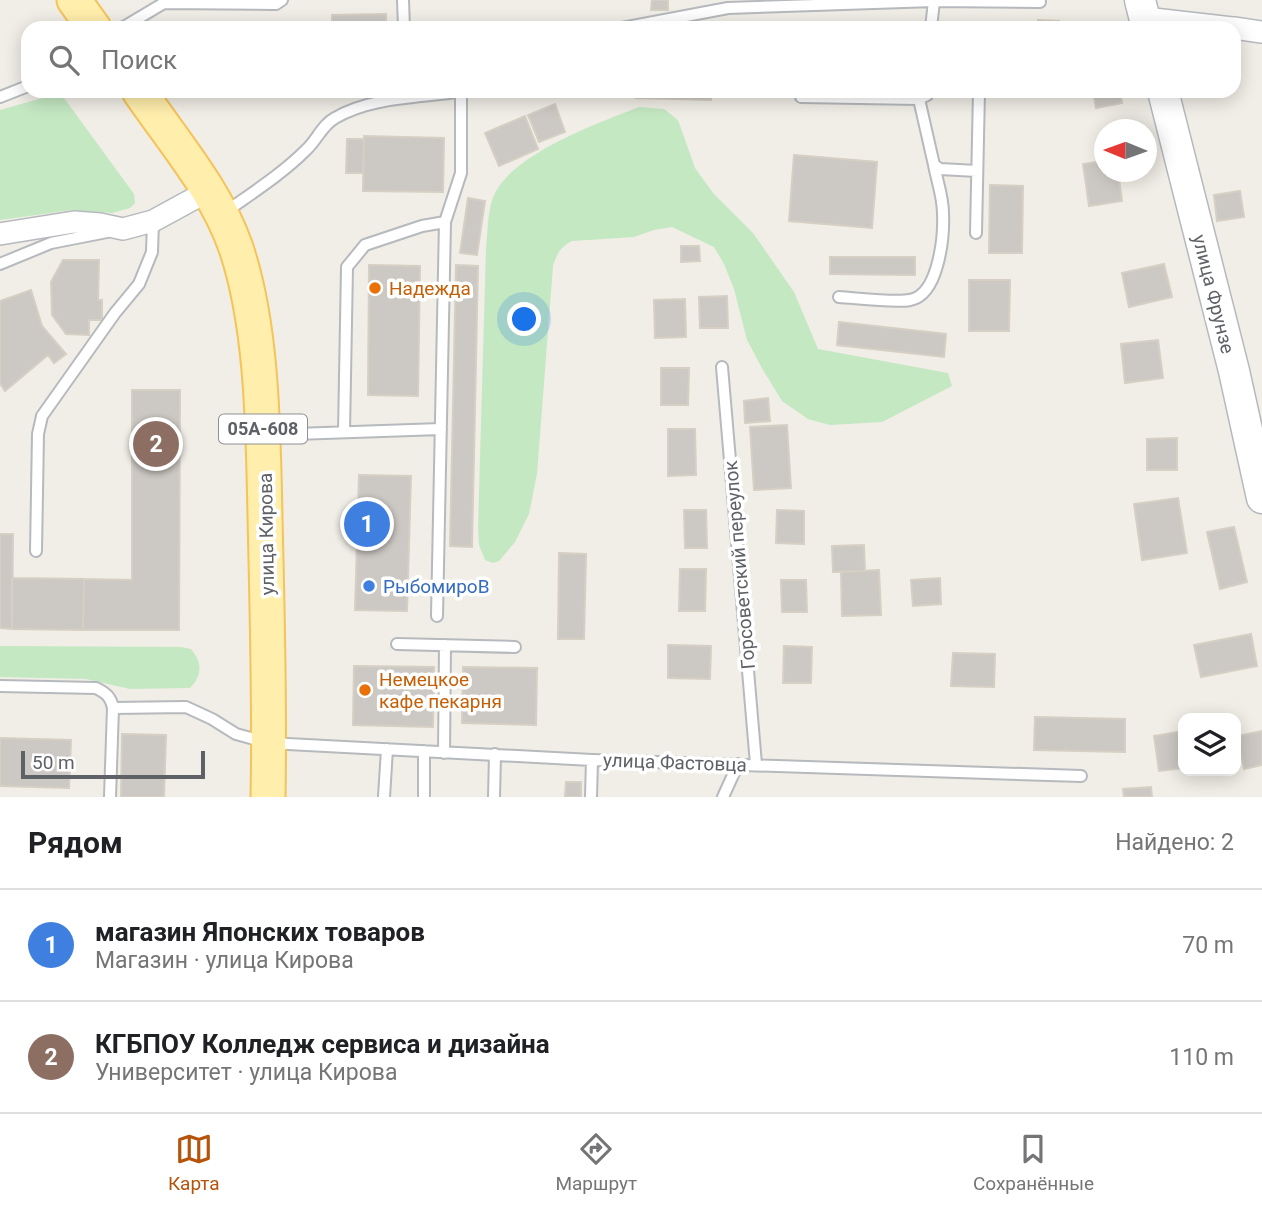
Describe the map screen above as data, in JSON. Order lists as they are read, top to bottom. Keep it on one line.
{"streets":{"main road":["улица Фрунзе","05А-608","улица Кирова"],"lane":["Горсоветский переулок","улица Фастовца"]},"crossings":[["улица Кирова","улица Фастовца"],["Горсоветский переулок","улица Фастовца"]],"places":["Надежда","РыбомироВ","Немецкое кафе пекарня"],"scale_bar":"50 m","north":"left","page":{"search":"Поиск","pins":["2","1"],"scale":"50 m","heading":["Рядом","Найдено: 2"],"list":[{"mark":"1","name":"магазин Японских товаров","note":"Магазин · улица Кирова","value":"70 m"},{"mark":"2","name":"КГБПОУ Колледж сервиса и дизайна","note":"Университет · улица Кирова","value":"110 m"}],"nav":["Карта","Маршрут","Сохранённые"]}}
